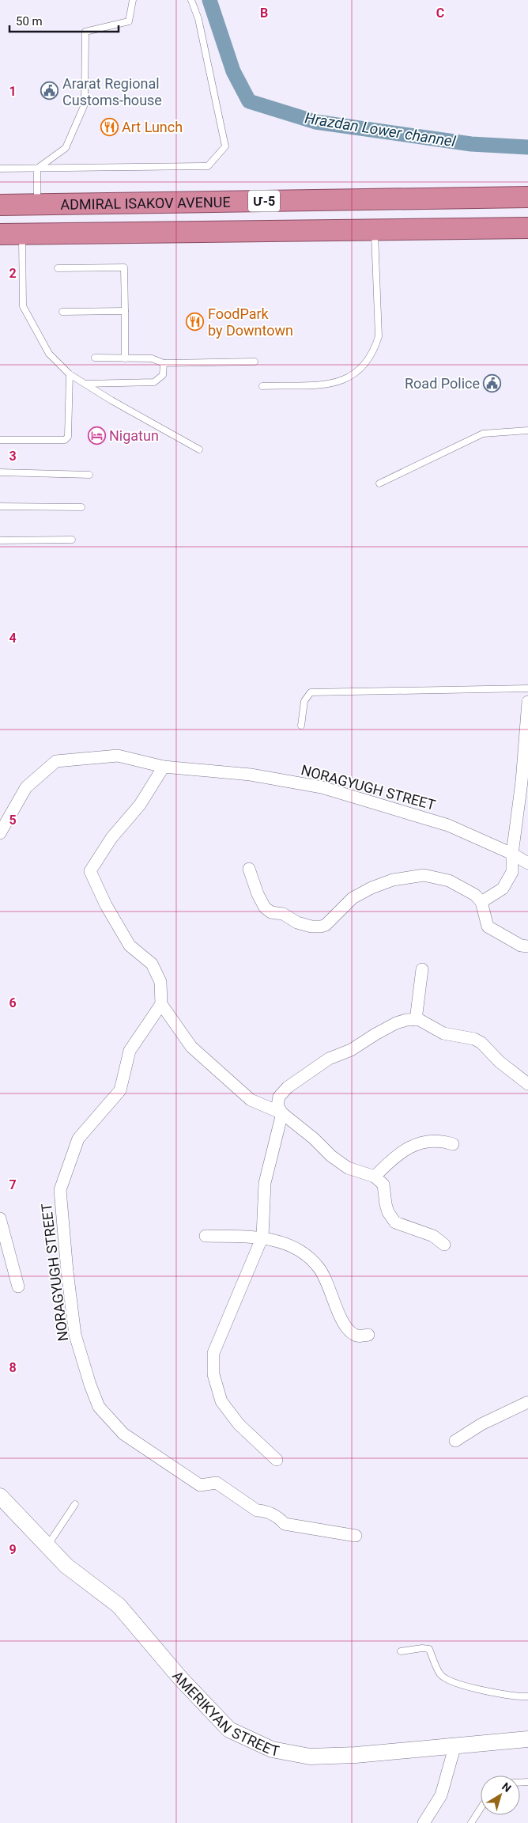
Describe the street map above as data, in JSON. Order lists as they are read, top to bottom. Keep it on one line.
{"streets":{"highway":["Մ-5","ADMIRAL ISAKOV AVENUE"],"street":["NORAGYUGH STREET","AMERIKYAN STREET"]},"water":["Hrazdan Lower channel"],"places":{"public building":["Ararat Regional Customs-house","Road Police"],"restaurant":["Art Lunch","FoodPark by Downtown"],"hotel":["Nigatun"]},"scale_bar":"50 m","north":"top right","grid":{"columns":["B","C"],"rows":["1","2","3","4","5","6","7","8","9"]}}
